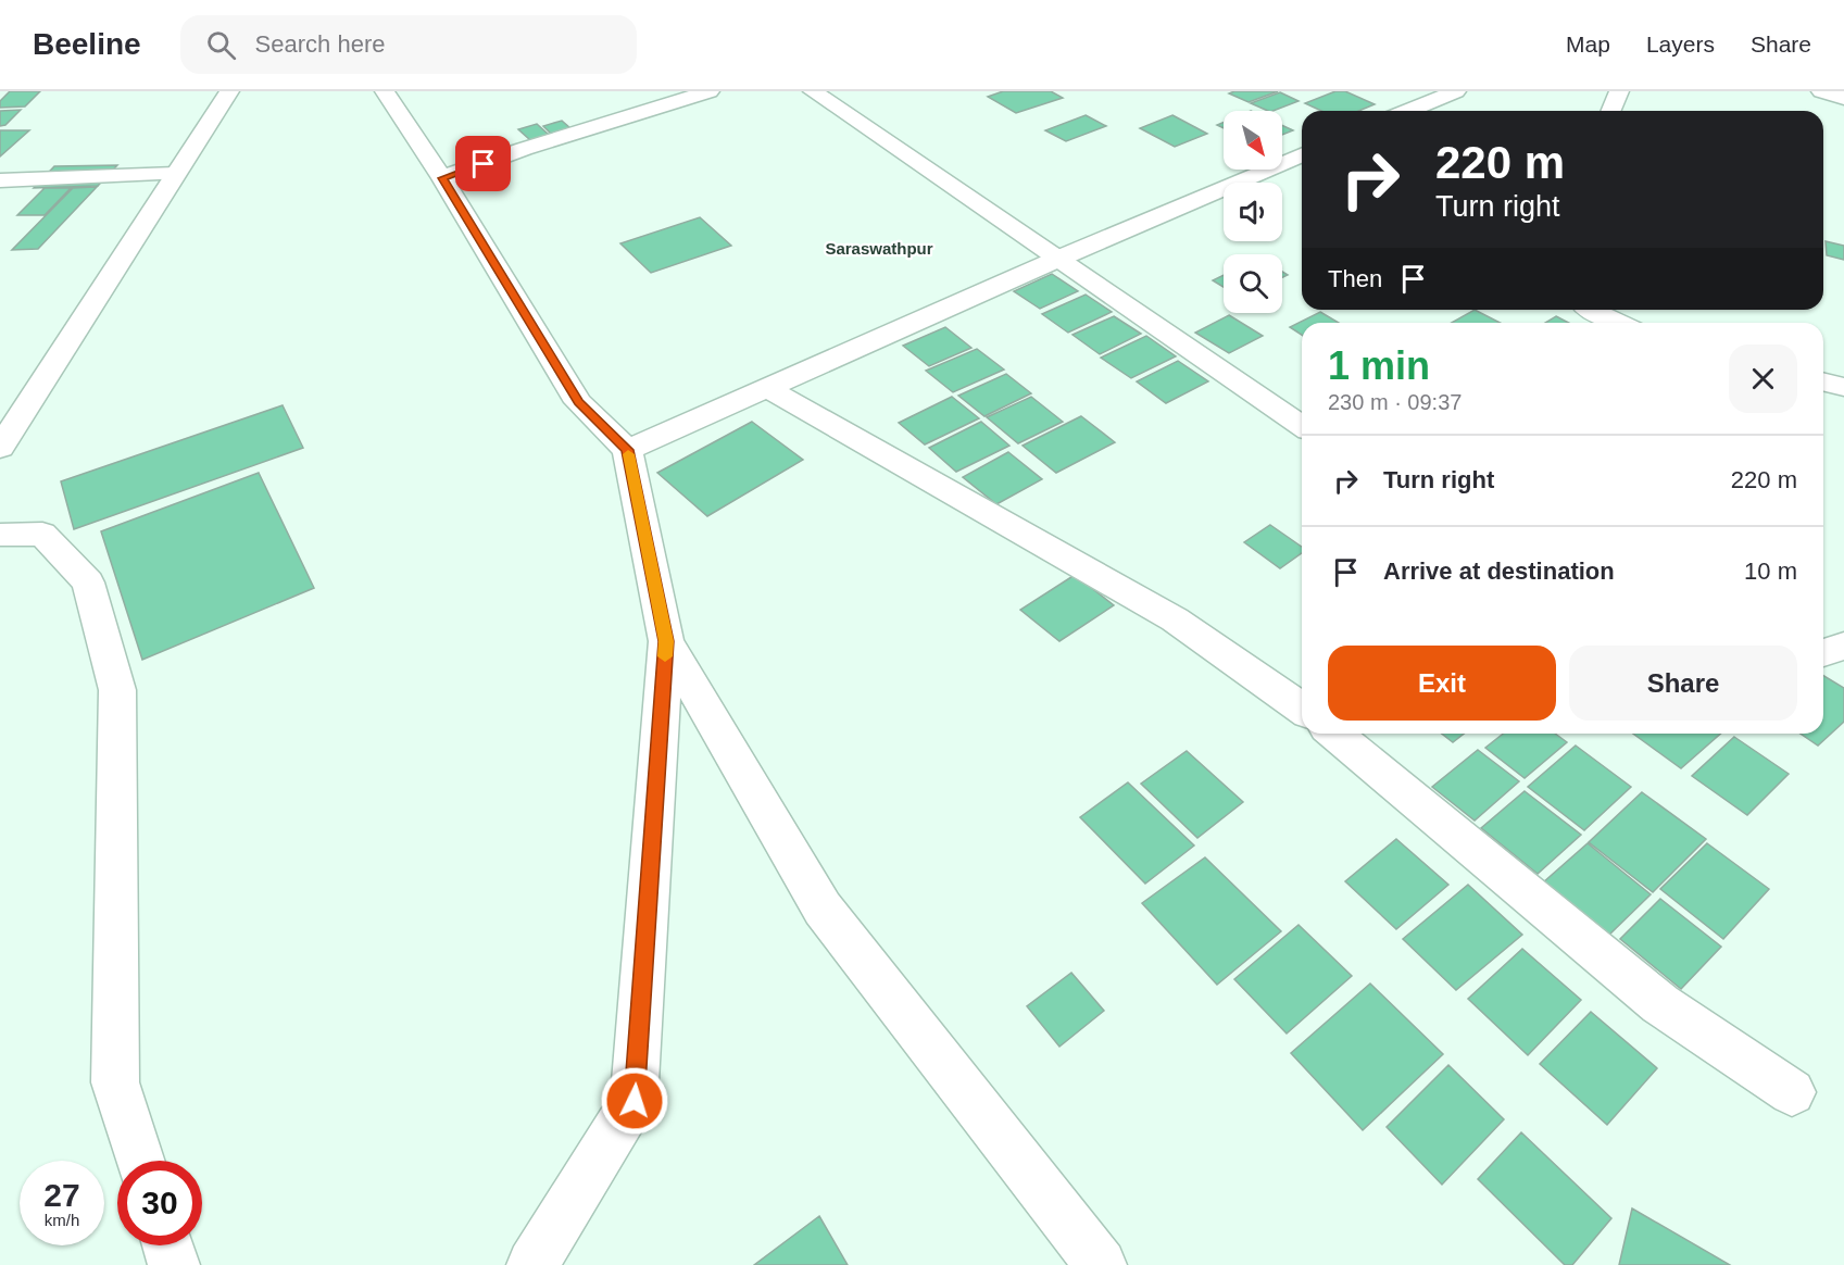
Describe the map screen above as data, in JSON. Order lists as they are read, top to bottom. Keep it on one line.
{"districts":["Saraswathpur"],"north":"bottom right","page":{"header":"Beeline","search":"Search here","nav":["Map","Layers","Share"],"turn":["220 m","Turn right"],"then":"Then","heading":["1 min","230 m · 09:37"],"list":[{"name":"Turn right","value":"220 m"},{"name":"Arrive at destination","value":"10 m"}],"buttons":["Exit","Share"],"speed":"27 km/h","limit":"30"}}
